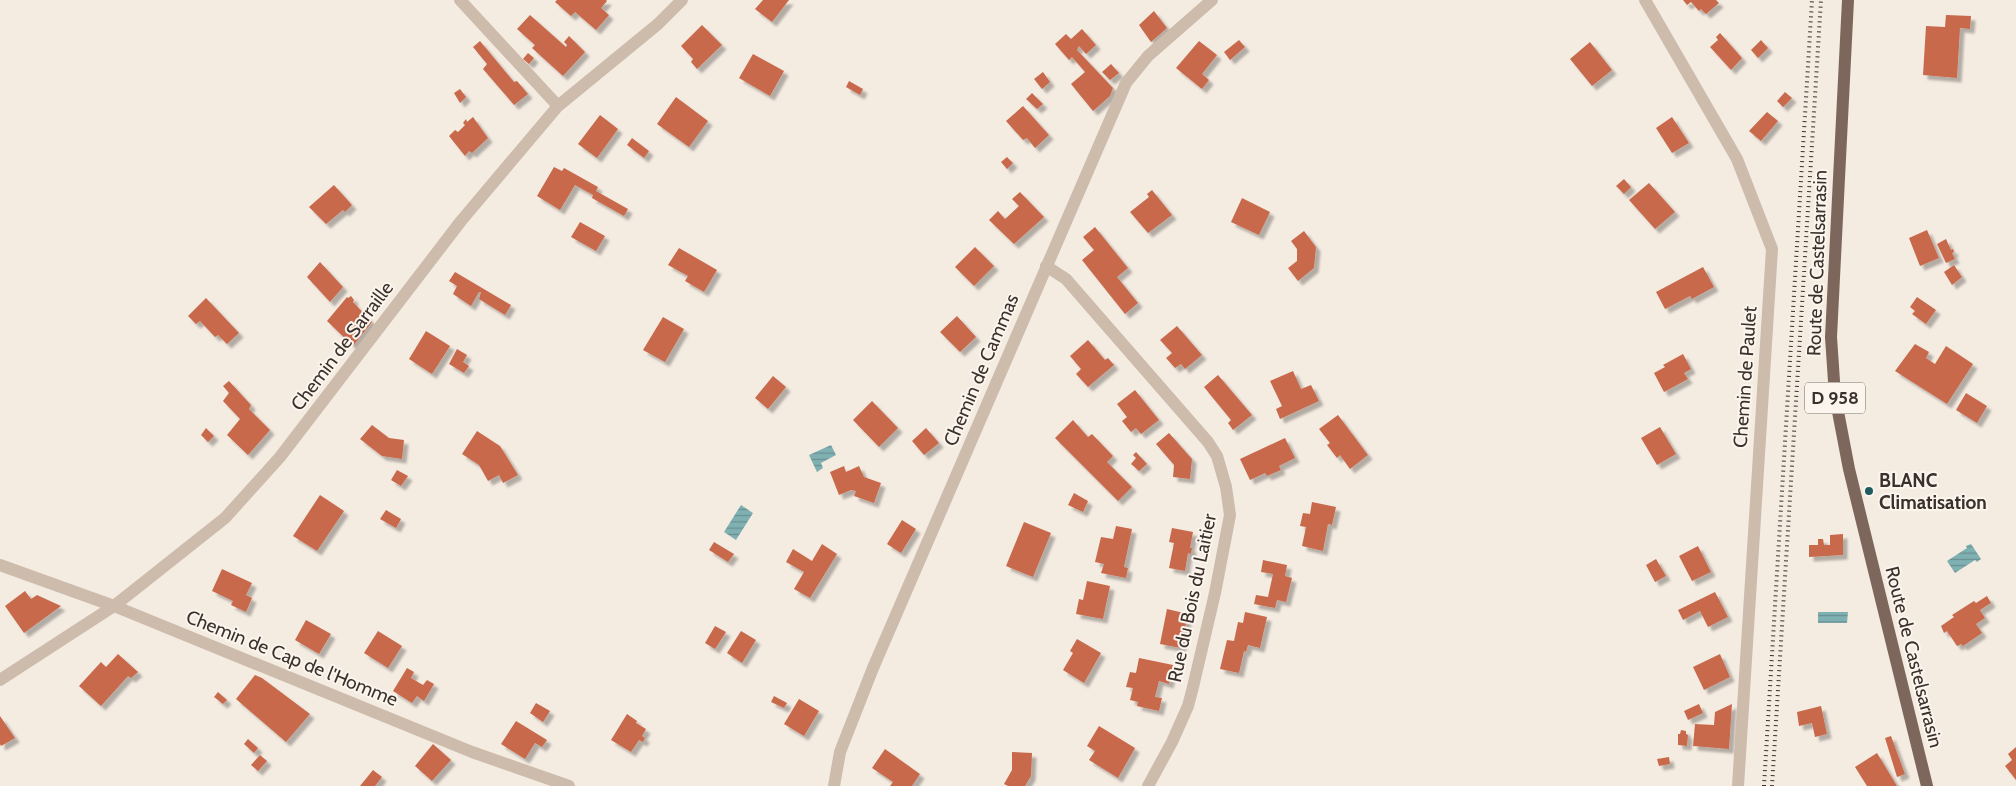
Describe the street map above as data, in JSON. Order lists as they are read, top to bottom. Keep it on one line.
{"streets":{"main road":["Route de Castelsarrasin","D 958"],"street":["Chemin de Sarraille","Chemin de Cammas","Chemin de Paulet","Rue du Bois du Laitier","Chemin de Cap de l'Homme"]},"crossings":[["Chemin de Sarraille","Chemin de Cap de l'Homme"],["Chemin de Cammas","Rue du Bois du Laitier"]],"places":["BLANC Climatisation"]}
